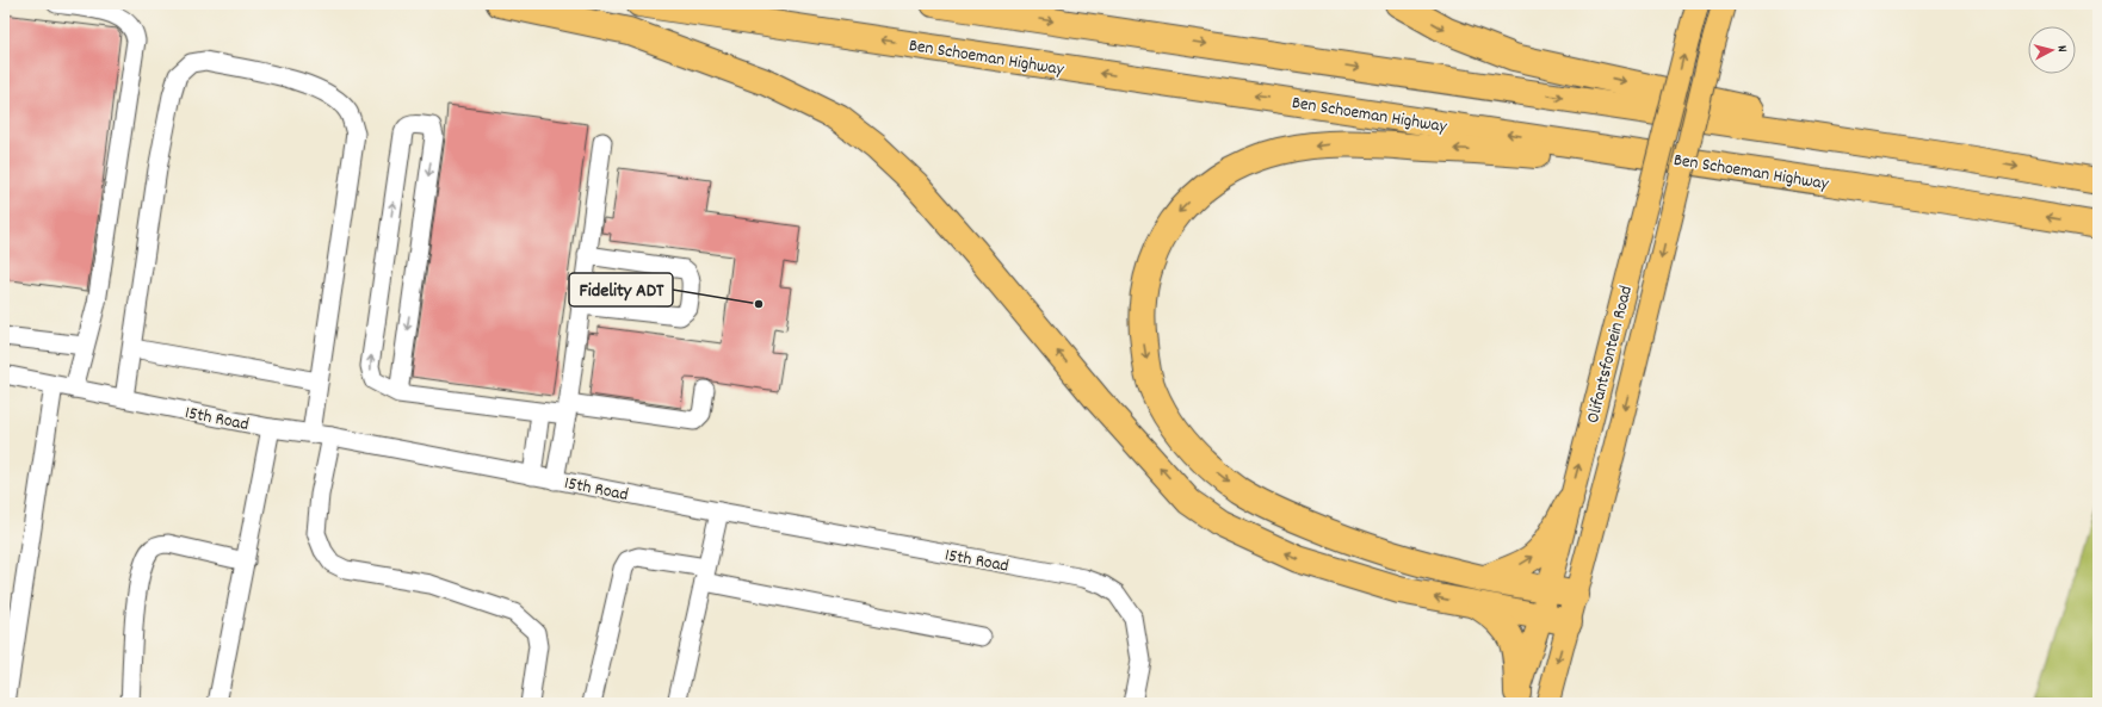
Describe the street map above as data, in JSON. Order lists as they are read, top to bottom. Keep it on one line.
{"streets":{"highway":["Ben Schoeman Highway"],"main road":["Olifantsfontein Road"],"street":["15th Road"]},"places":["Fidelity ADT"],"north":"right"}
